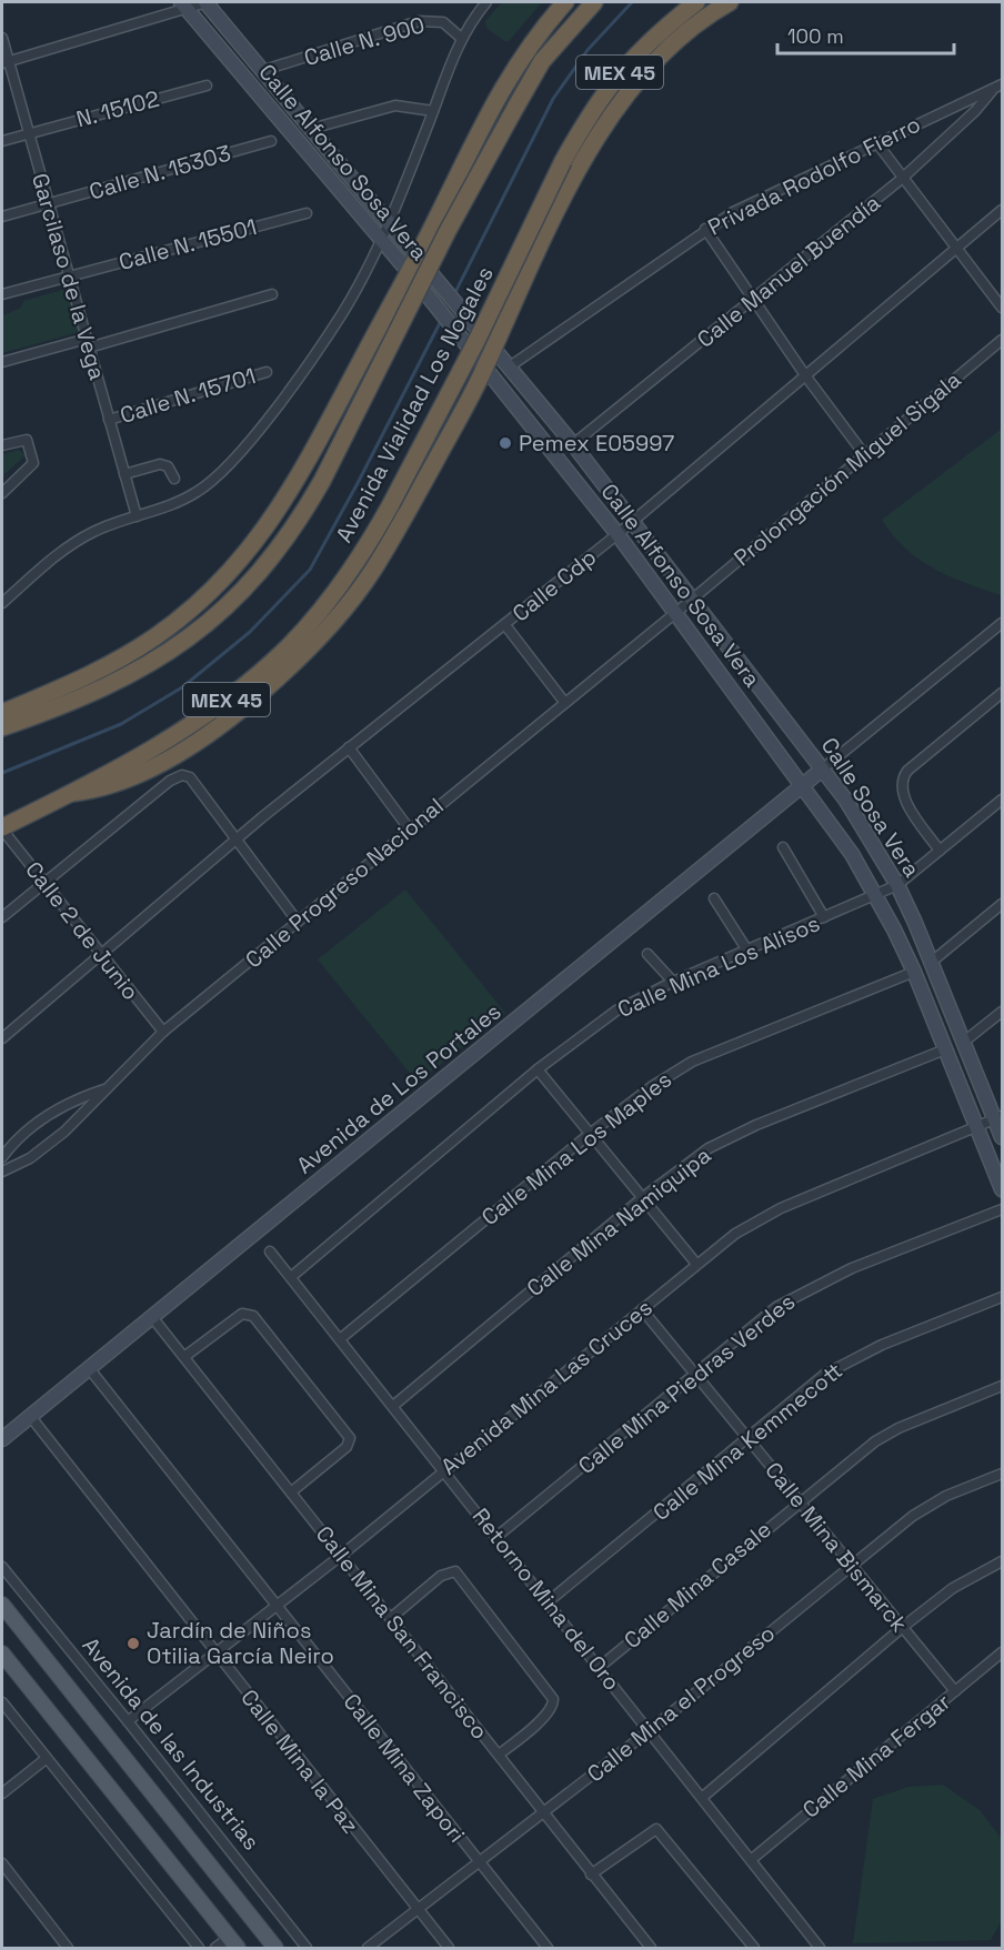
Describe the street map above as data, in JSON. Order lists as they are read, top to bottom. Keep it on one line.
{"streets":{"highway":["MEX 45","Avenida Vialidad Los Nogales"],"main road":["Calle Alfonso Sosa Vera","Calle Sosa Vera","Avenida de Los Portales","Avenida de las Industrias"],"street":["Calle N. 900","N. 15102","Calle N. 15303","Privada Rodolfo Fierro","Calle N. 15501","Calle Manuel Buendía","Garcilaso de la Vega","Calle N. 15701","Prolongación Miguel Sigala","Calle Cdp","Calle Progreso Nacional","Calle 2 de Junio","Calle Mina Los Alisos","Calle Mina Los Maples","Calle Mina Namiquipa","Calle Mina Piedras Verdes","Avenida Mina Las Cruces","Calle Mina Kemmecott","Calle Mina Bismarck","Calle Mina Casale","Retorno Mina del Oro","Calle Mina San Francisco","Calle Mina el Progreso","Calle Mina Fergar","Calle Mina la Paz","Calle Mina Zapori"]},"crossings":[["Calle N. 900","Calle Alfonso Sosa Vera"],["N. 15102","Garcilaso de la Vega"],["Calle Alfonso Sosa Vera","Privada Rodolfo Fierro"],["Calle Alfonso Sosa Vera","Calle Manuel Buendía"],["Calle Alfonso Sosa Vera","Prolongación Miguel Sigala"],["Calle Alfonso Sosa Vera","Calle Cdp"],["Calle Alfonso Sosa Vera","Calle Sosa Vera"],["Calle Alfonso Sosa Vera","Calle Progreso Nacional"],["Calle Alfonso Sosa Vera","Calle Mina Los Alisos"],["Calle Alfonso Sosa Vera","Avenida de Los Portales"],["Calle Alfonso Sosa Vera","Calle Mina Los Maples"],["Calle Alfonso Sosa Vera","Calle Mina Namiquipa"],["Calle Alfonso Sosa Vera","Avenida Mina Las Cruces"],["Calle N. 15303","Garcilaso de la Vega"],["Privada Rodolfo Fierro","Calle Manuel Buendía"],["Calle N. 15501","Garcilaso de la Vega"],["Garcilaso de la Vega","Calle N. 15701"],["Avenida Vialidad Los Nogales","Calle 2 de Junio"],["Prolongación Miguel Sigala","Calle Sosa Vera"],["Prolongación Miguel Sigala","Calle Progreso Nacional"],["Calle Cdp","Calle 2 de Junio"],["Calle Sosa Vera","Calle Progreso Nacional"],["Calle Sosa Vera","Calle Mina Los Alisos"],["Calle Sosa Vera","Avenida de Los Portales"],["Calle Sosa Vera","Avenida Mina Las Cruces"],["Calle Progreso Nacional","Calle 2 de Junio"],["Calle Mina Los Alisos","Retorno Mina del Oro"],["Avenida de Los Portales","Calle Mina San Francisco"],["Avenida de Los Portales","Calle Mina la Paz"],["Avenida de Los Portales","Calle Mina Zapori"],["Calle Mina Los Maples","Retorno Mina del Oro"],["Calle Mina Namiquipa","Retorno Mina del Oro"],["Calle Mina Piedras Verdes","Calle Mina Bismarck"],["Calle Mina Piedras Verdes","Retorno Mina del Oro"],["Avenida Mina Las Cruces","Calle Mina Bismarck"],["Avenida Mina Las Cruces","Retorno Mina del Oro"],["Avenida Mina Las Cruces","Calle Mina San Francisco"],["Avenida Mina Las Cruces","Avenida de las Industrias"],["Avenida Mina Las Cruces","Calle Mina la Paz"],["Avenida Mina Las Cruces","Calle Mina Zapori"],["Calle Mina Kemmecott","Calle Mina Bismarck"],["Calle Mina Kemmecott","Retorno Mina del Oro"],["Calle Mina Bismarck","Calle Mina Casale"],["Calle Mina Bismarck","Calle Mina el Progreso"],["Calle Mina Bismarck","Calle Mina Fergar"],["Calle Mina Casale","Retorno Mina del Oro"],["Retorno Mina del Oro","Calle Mina el Progreso"],["Retorno Mina del Oro","Calle Mina Fergar"],["Calle Mina San Francisco","Calle Mina el Progreso"],["Calle Mina el Progreso","Calle Mina la Paz"],["Calle Mina el Progreso","Calle Mina Zapori"]],"places":["Pemex E05997","Jardín de Niños Otilia García Neiro"],"scale_bar":"100 m"}
